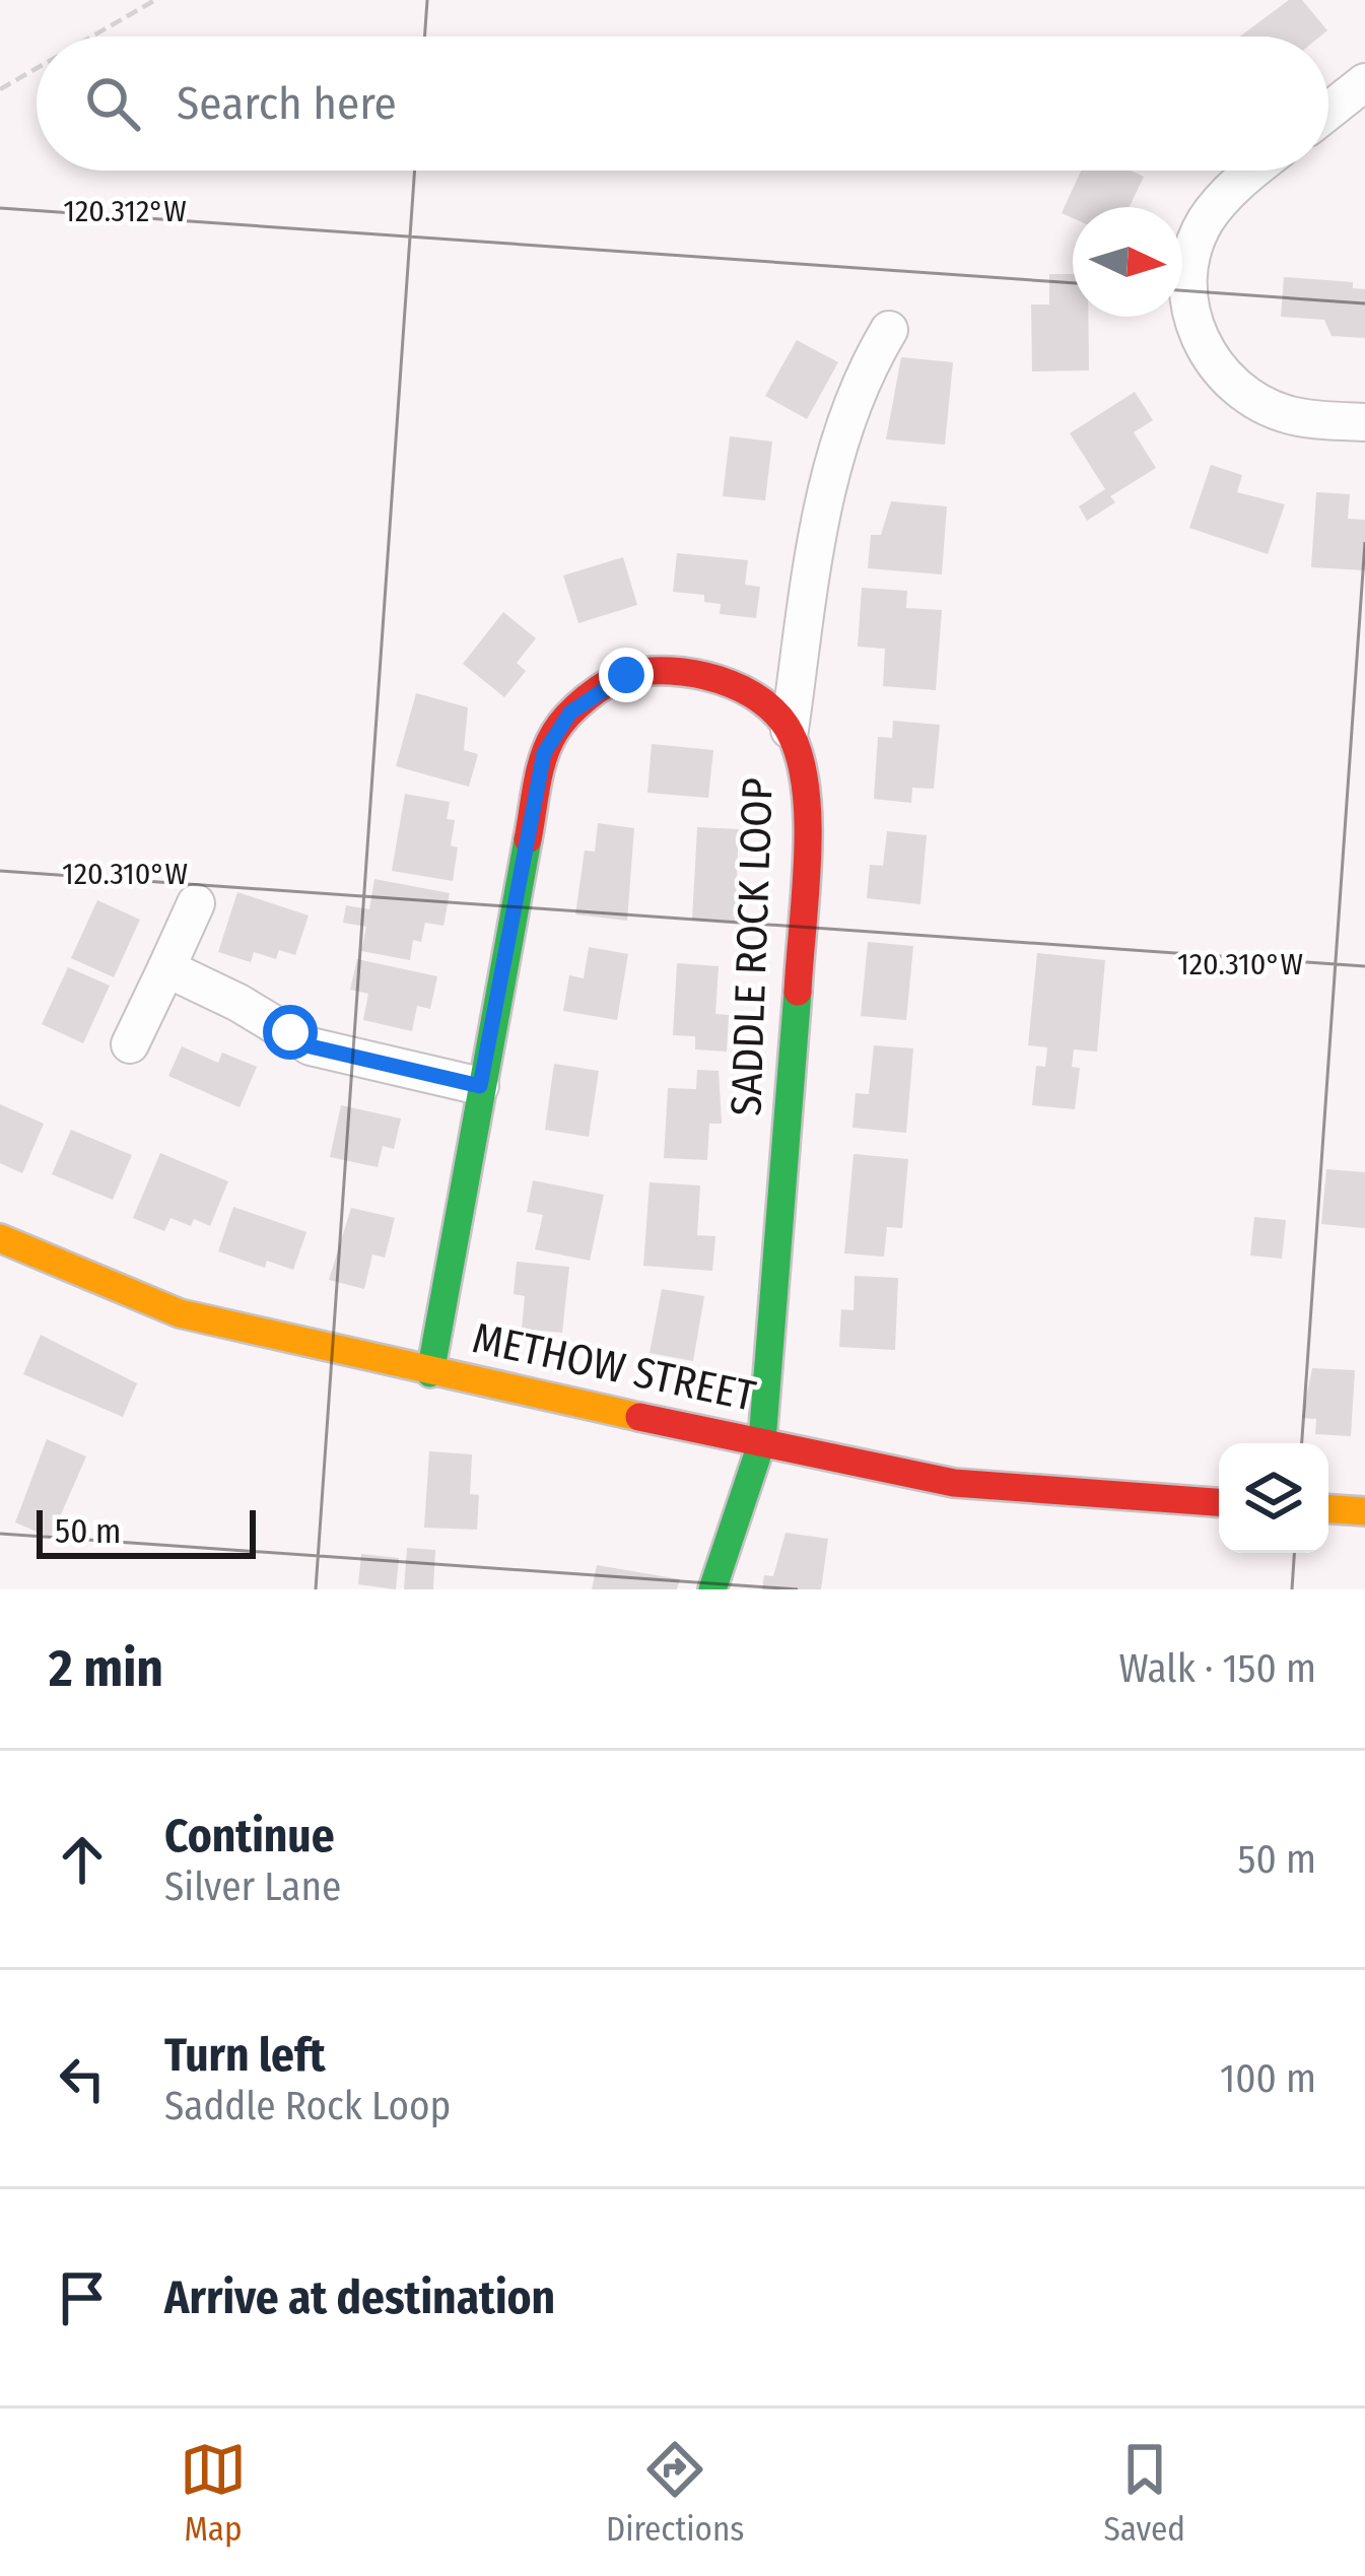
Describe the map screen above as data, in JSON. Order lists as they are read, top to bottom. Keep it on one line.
{"streets":{"street":["SADDLE ROCK LOOP","METHOW STREET"]},"crossings":[["SADDLE ROCK LOOP","METHOW STREET"]],"scale_bar":"50 m","north":"right","page":{"search":"Search here","scale":"50 m","heading":["2 min","Walk · 150 m"],"list":[["Continue","Silver Lane","50 m"],["Turn left","Saddle Rock Loop","100 m"],"Arrive at destination"],"nav":["Map","Directions","Saved"]},"coordinates":["120.312°W","120.310°W"]}
